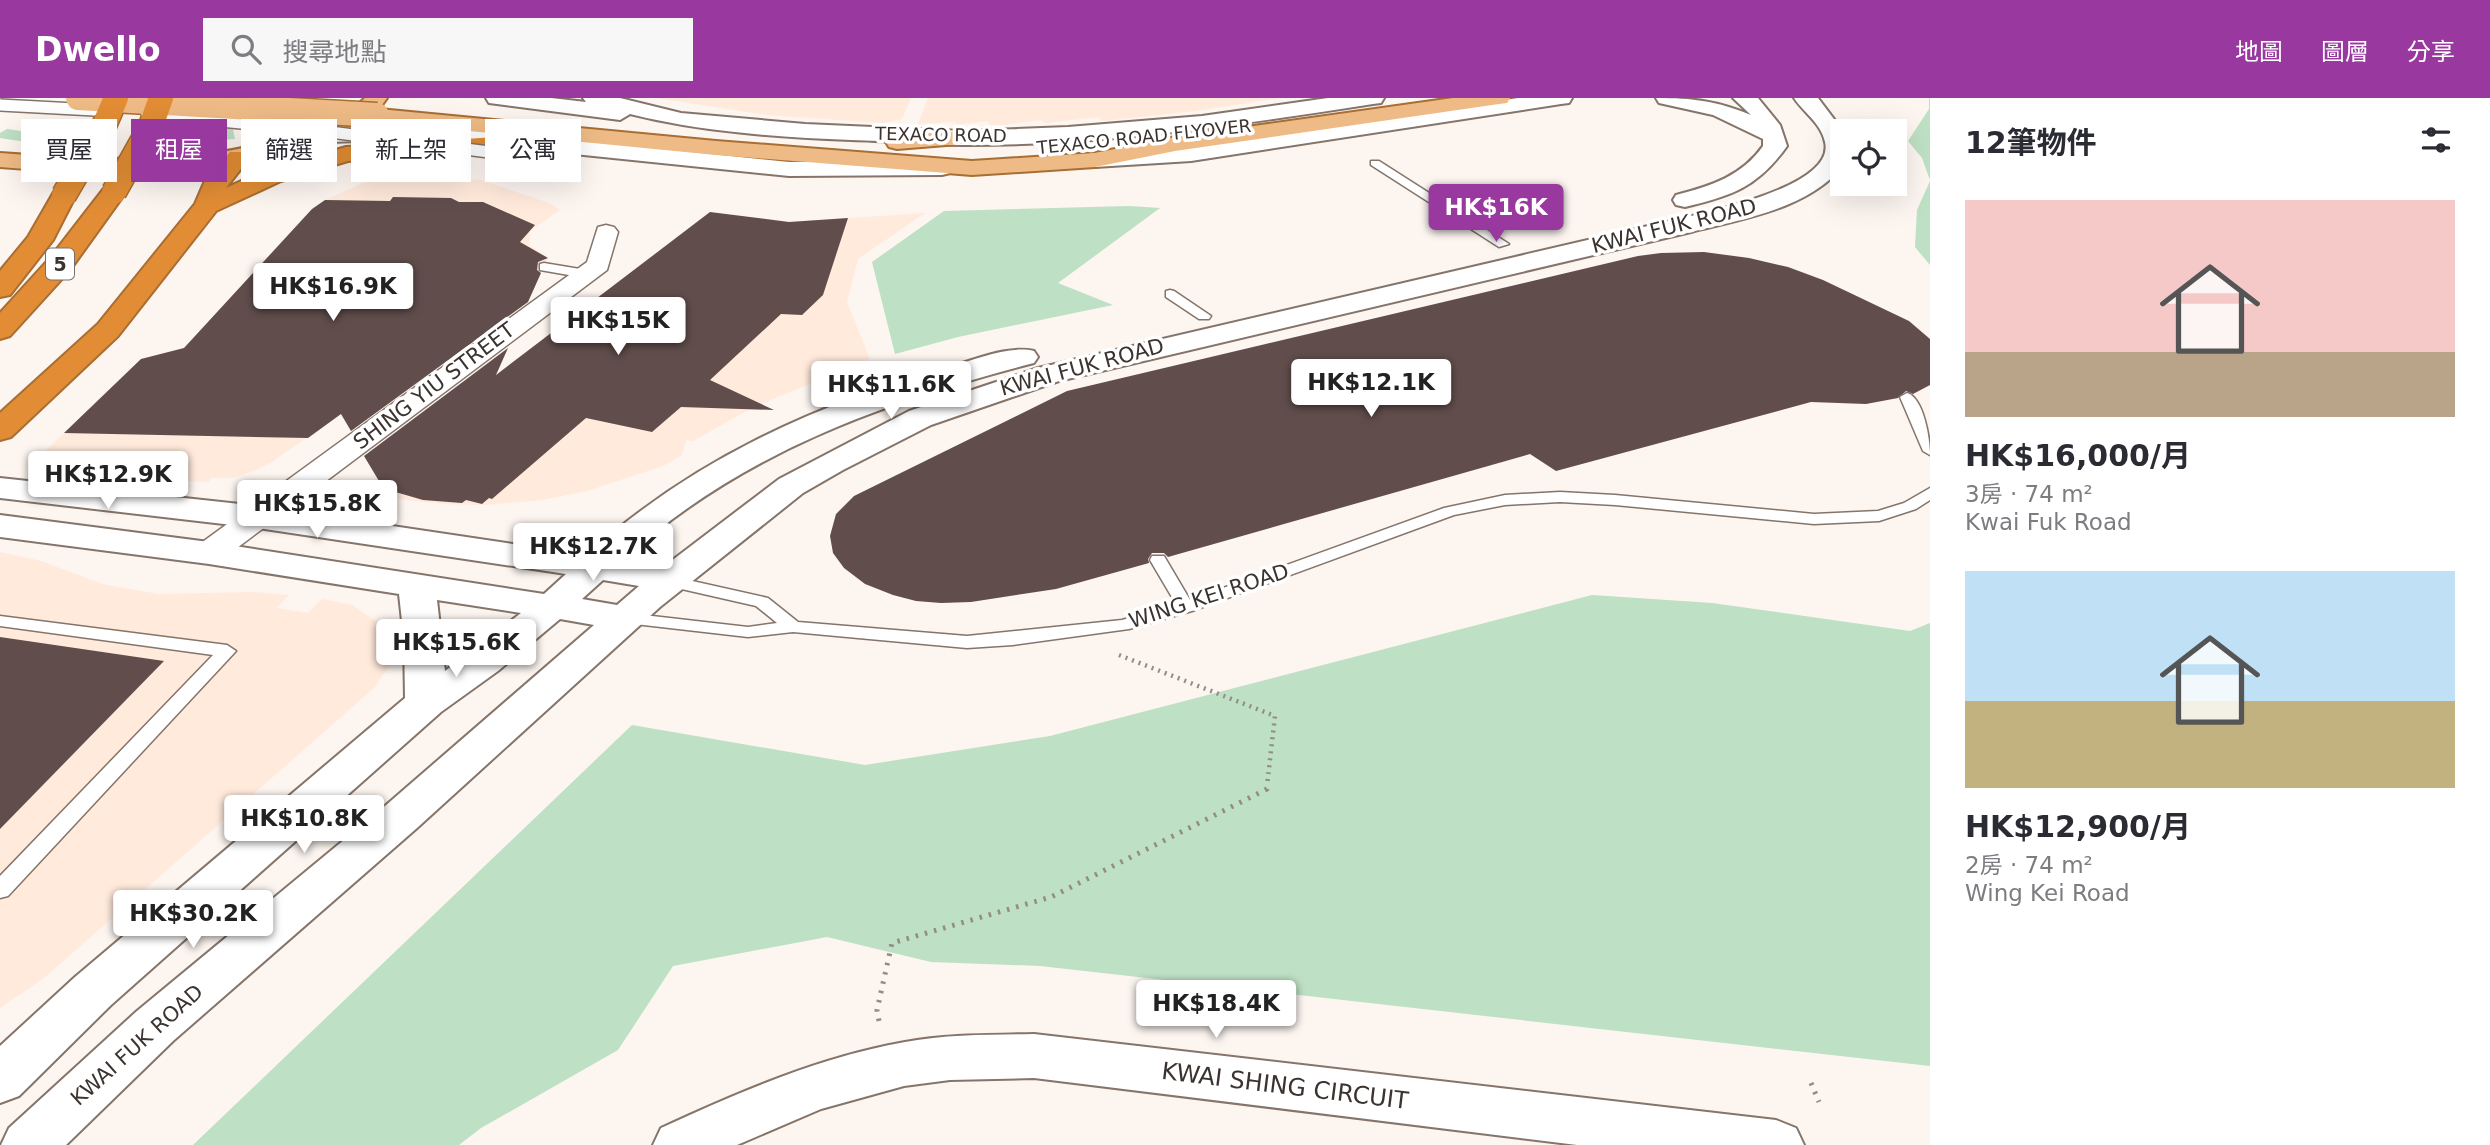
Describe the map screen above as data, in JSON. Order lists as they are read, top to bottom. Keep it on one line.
{"streets":{"highway":["5"],"main road":["TEXACO ROAD","TEXACO ROAD FLYOVER","KWAI FUK ROAD","WING KEI ROAD","KWAI SHING CIRCUIT"],"street":["SHING YIU STREET"]},"crossings":[["TEXACO ROAD","TEXACO ROAD FLYOVER"],["KWAI FUK ROAD","WING KEI ROAD"],["SHING YIU STREET","WING KEI ROAD"]],"page":{"header":"Dwello","search":"搜尋地點","nav":["地圖","圖層","分享"],"heading":"12筆物件","chip":["買屋","租屋","篩選","新上架","公寓"],"list":[{"name":"HK$16,000/月","note":"3房 · 74 m² · Kwai Fuk Road"},{"name":"HK$12,900/月","note":"2房 · 74 m² · Wing Kei Road"}],"price":["HK$16K","HK$16.9K","HK$15K","HK$12.1K","HK$11.6K","HK$12.9K","HK$15.8K","HK$12.7K","HK$15.6K","HK$10.8K","HK$30.2K","HK$18.4K"]}}
